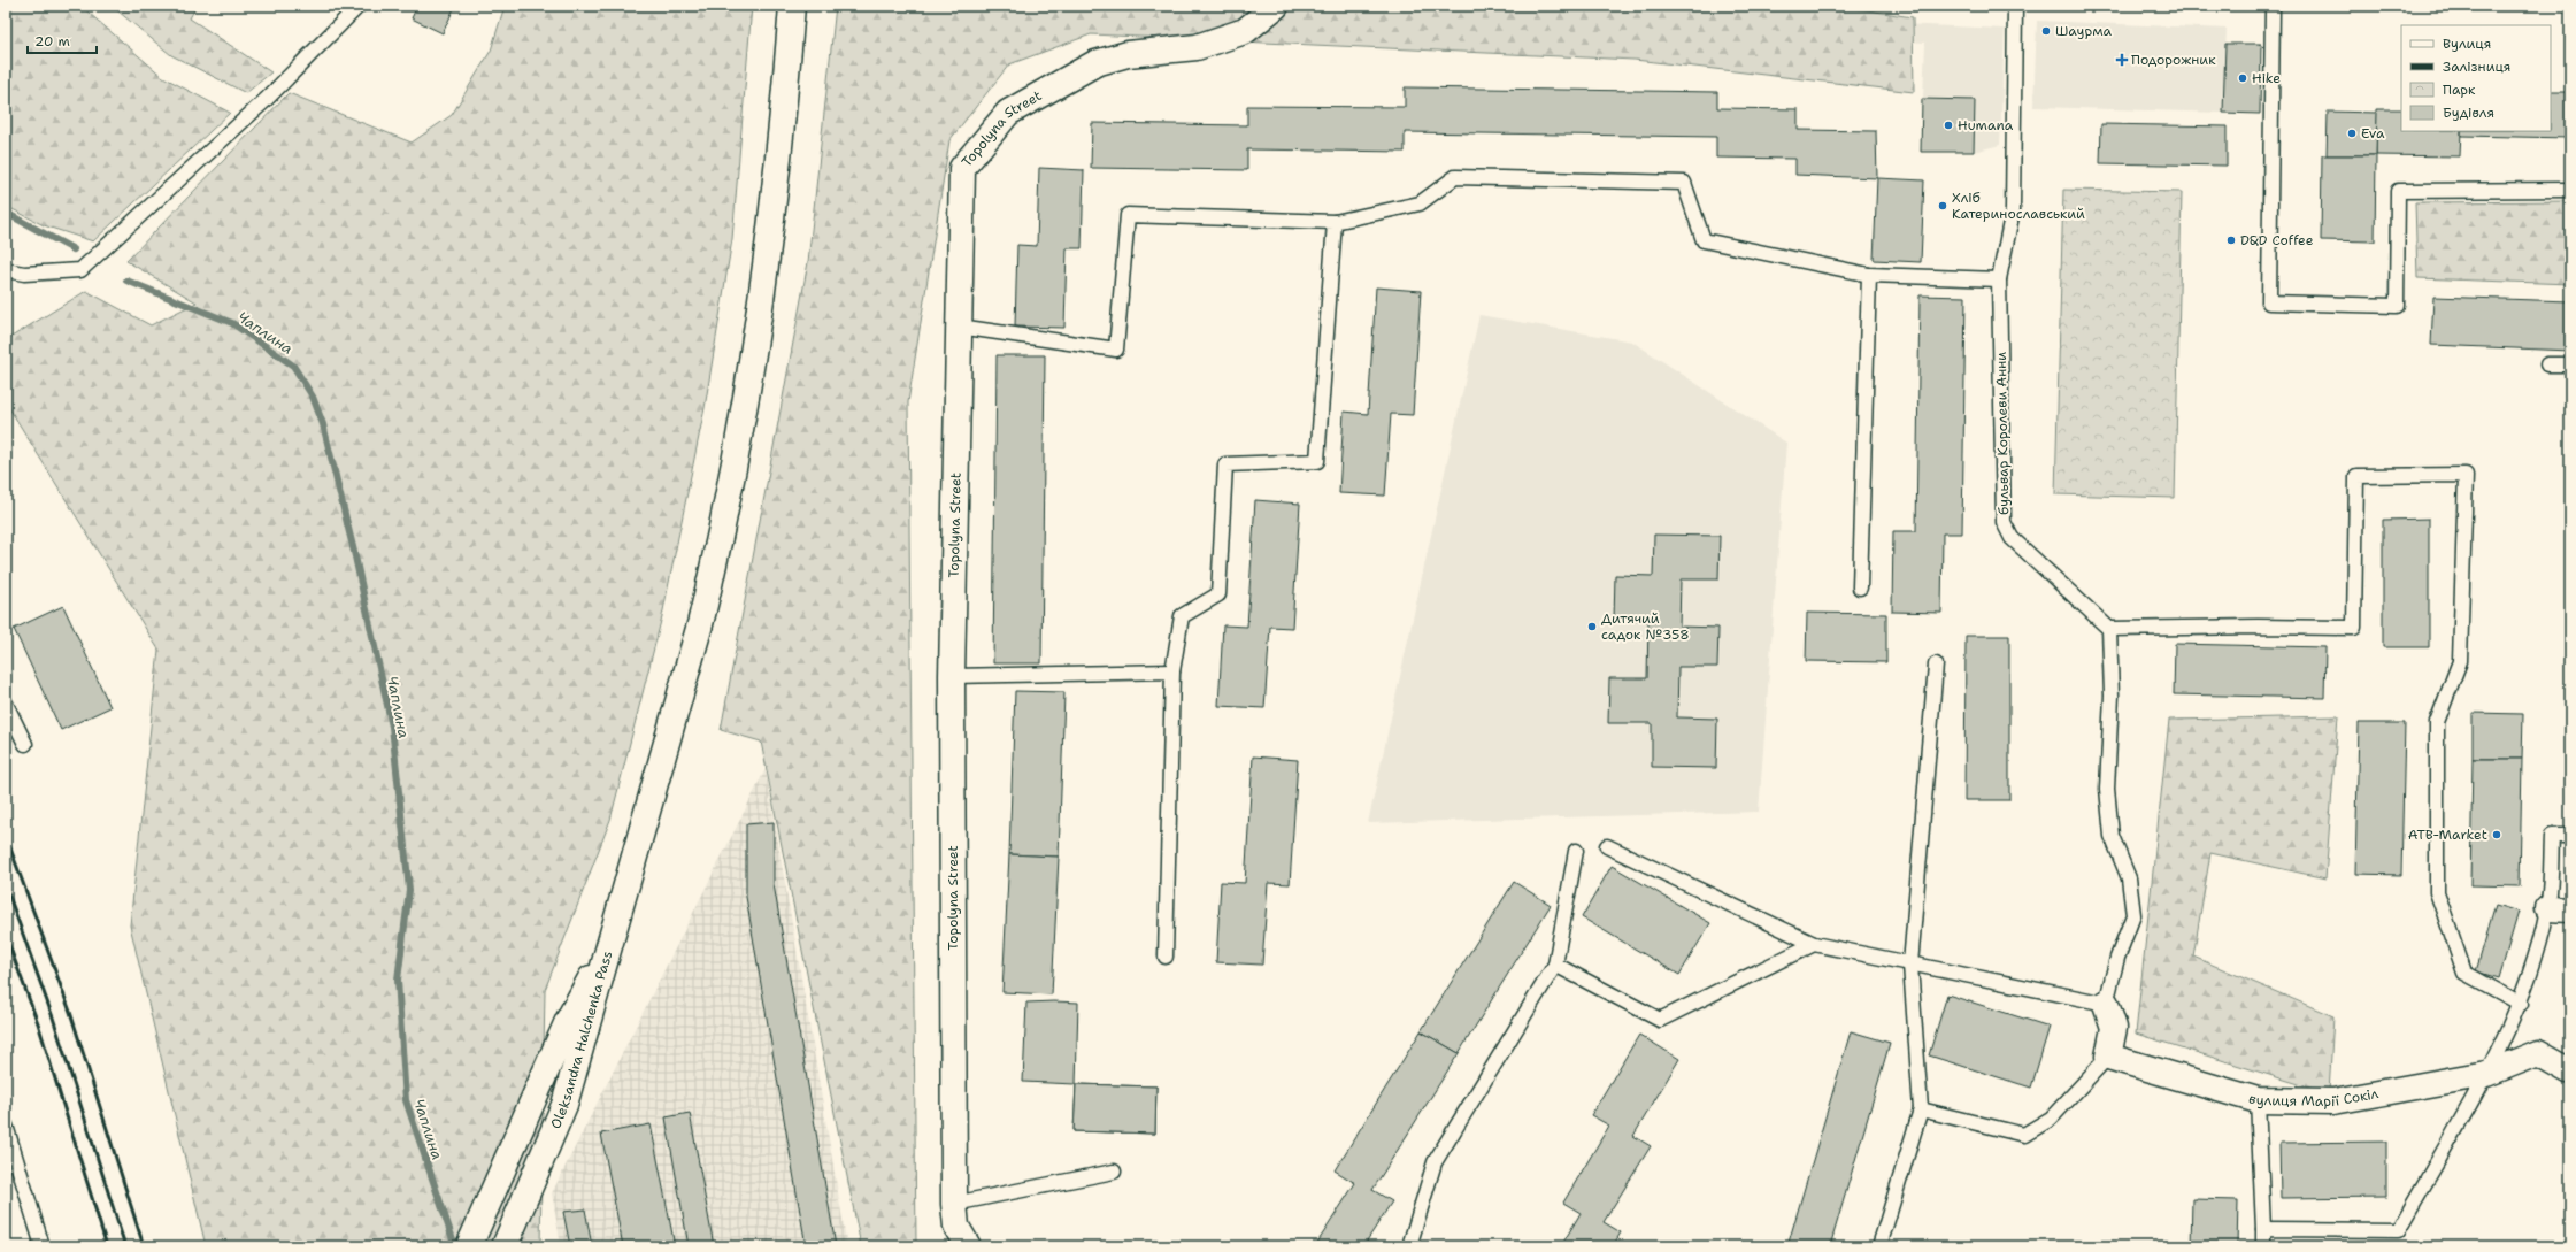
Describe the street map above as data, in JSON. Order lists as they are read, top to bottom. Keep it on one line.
{"streets":{"street":["Topolyna Street","Oleksandra Halchenka Pass","вулиця Марії Сокіл"],"lane":["бульвар Королеви Анни"]},"water":["Чаплина"],"places":{"other":["Шаурма","Hike","Humana","Eva","Хліб Катеринославський","D&D Coffee","Дитячий садок №358","ATB-Market"],"health":["Подорожник"]},"legend":["Вулиця","Залізниця","Парк","Будівля"],"scale_bar":"20 m"}
